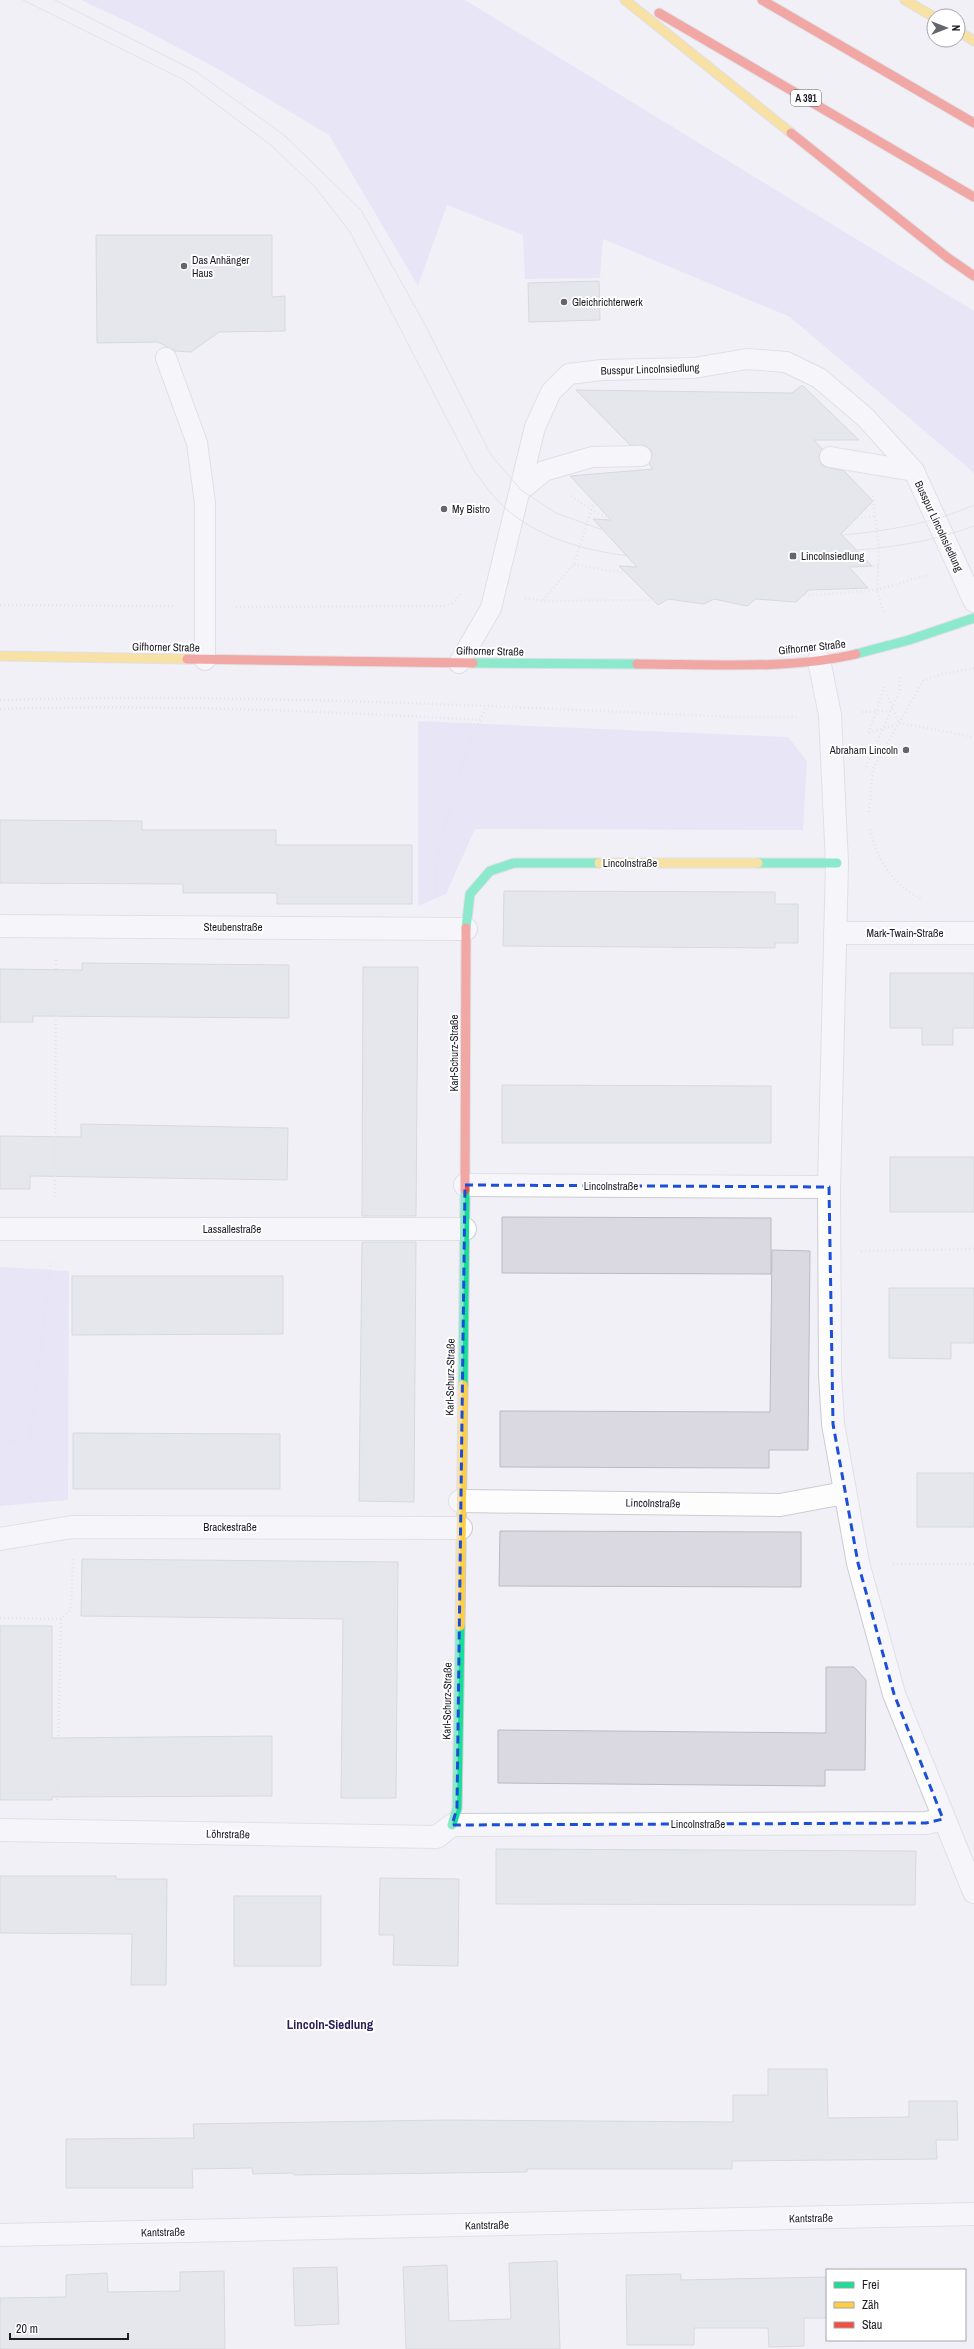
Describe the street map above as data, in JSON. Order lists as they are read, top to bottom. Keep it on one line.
{"streets":{"main road":["A 391","Gifhorner Straße","Lincolnstraße","Karl-Schurz-Straße"],"street":["Steubenstraße","Mark-Twain-Straße","Lassallestraße","Brackestraße","Löhrstraße","Kantstraße"],"lane":["Busspur Lincolnsiedlung"]},"crossings":[["Busspur Lincolnsiedlung","Gifhorner Straße"],["Lincolnstraße","Steubenstraße"],["Lincolnstraße","Karl-Schurz-Straße"],["Lincolnstraße","Löhrstraße"],["Steubenstraße","Karl-Schurz-Straße"],["Karl-Schurz-Straße","Lassallestraße"],["Karl-Schurz-Straße","Brackestraße"],["Karl-Schurz-Straße","Löhrstraße"]],"districts":["Lincoln-Siedlung"],"places":{"other":["Das Anhänger Haus","Gleichrichterwerk","My Bistro","Abraham Lincoln"],"transit":["Lincolnsiedlung"]},"legend":["Frei","Zäh","Stau"],"scale_bar":"20 m","north":"right"}
